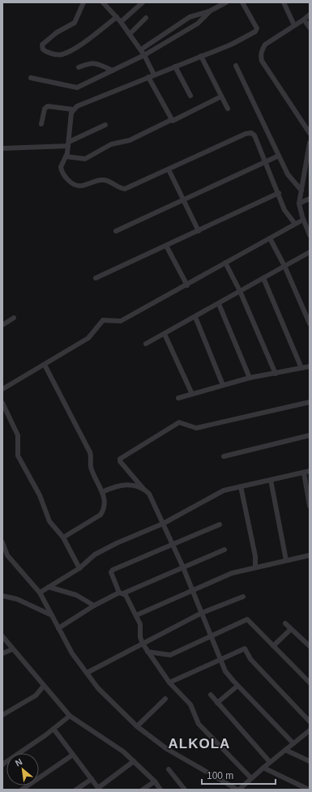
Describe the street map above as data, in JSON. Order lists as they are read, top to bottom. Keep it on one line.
{"districts":["ALKOLA"],"scale_bar":"100 m","north":"top left"}
